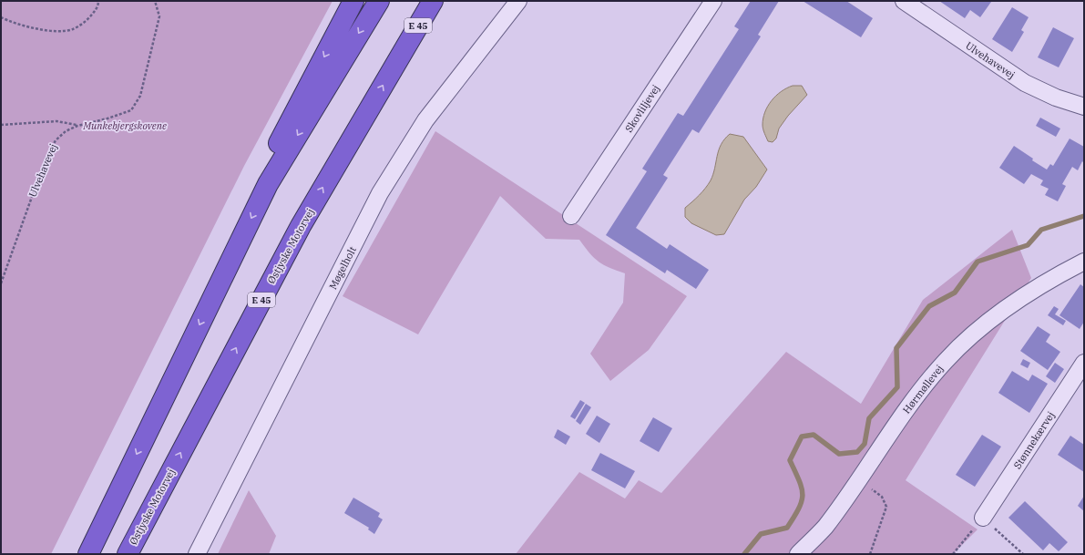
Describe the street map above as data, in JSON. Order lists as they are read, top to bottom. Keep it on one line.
{"streets":{"highway":["E 45","Østjyske Motorvej"],"street":["Ulvehavevej","Skovliljevej","Møgelholt","Hørmøllevej","Stønnekærvej"]},"parks":["Munkebjergskovene"]}
